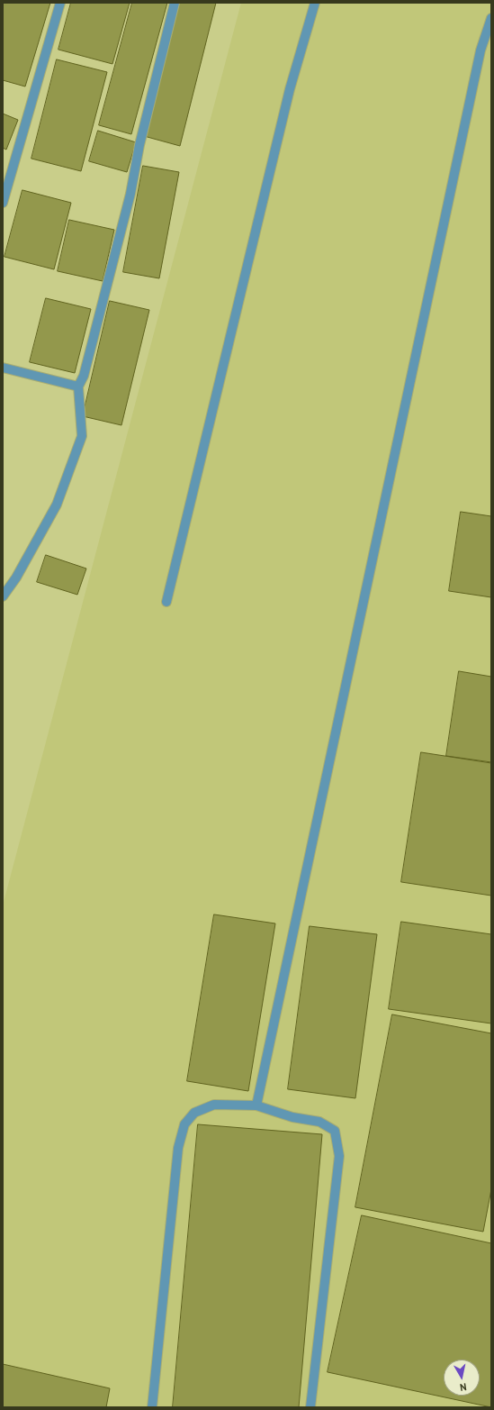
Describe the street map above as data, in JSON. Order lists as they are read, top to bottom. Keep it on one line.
{"north":"bottom"}
